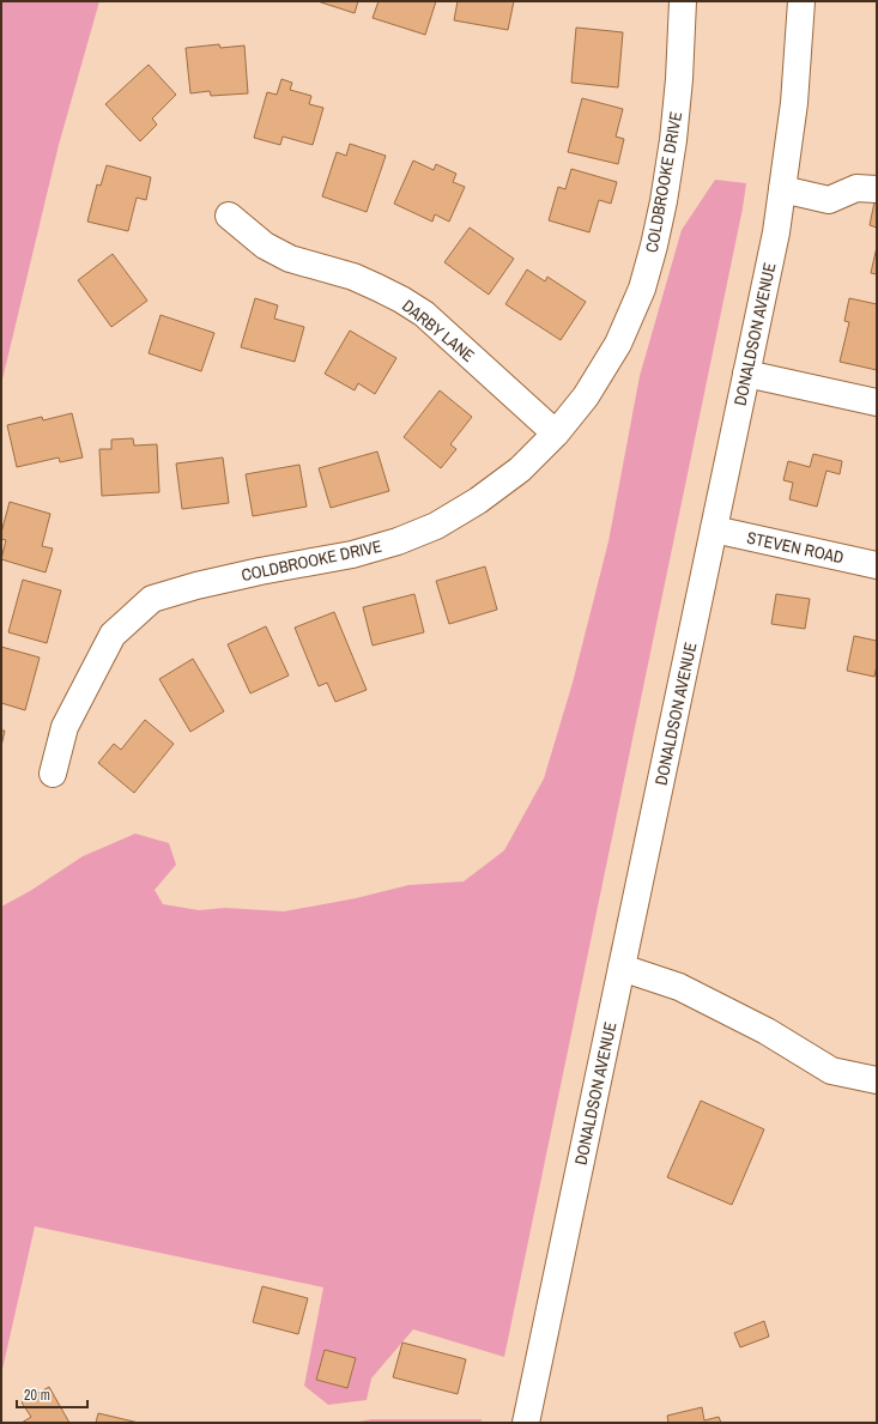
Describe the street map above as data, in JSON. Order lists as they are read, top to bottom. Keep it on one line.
{"streets":{"street":["COLDBROOKE DRIVE","DARBY LANE","DONALDSON AVENUE","STEVEN ROAD"]},"crossings":[["COLDBROOKE DRIVE","DARBY LANE"],["DONALDSON AVENUE","STEVEN ROAD"]],"scale_bar":"20 m"}
